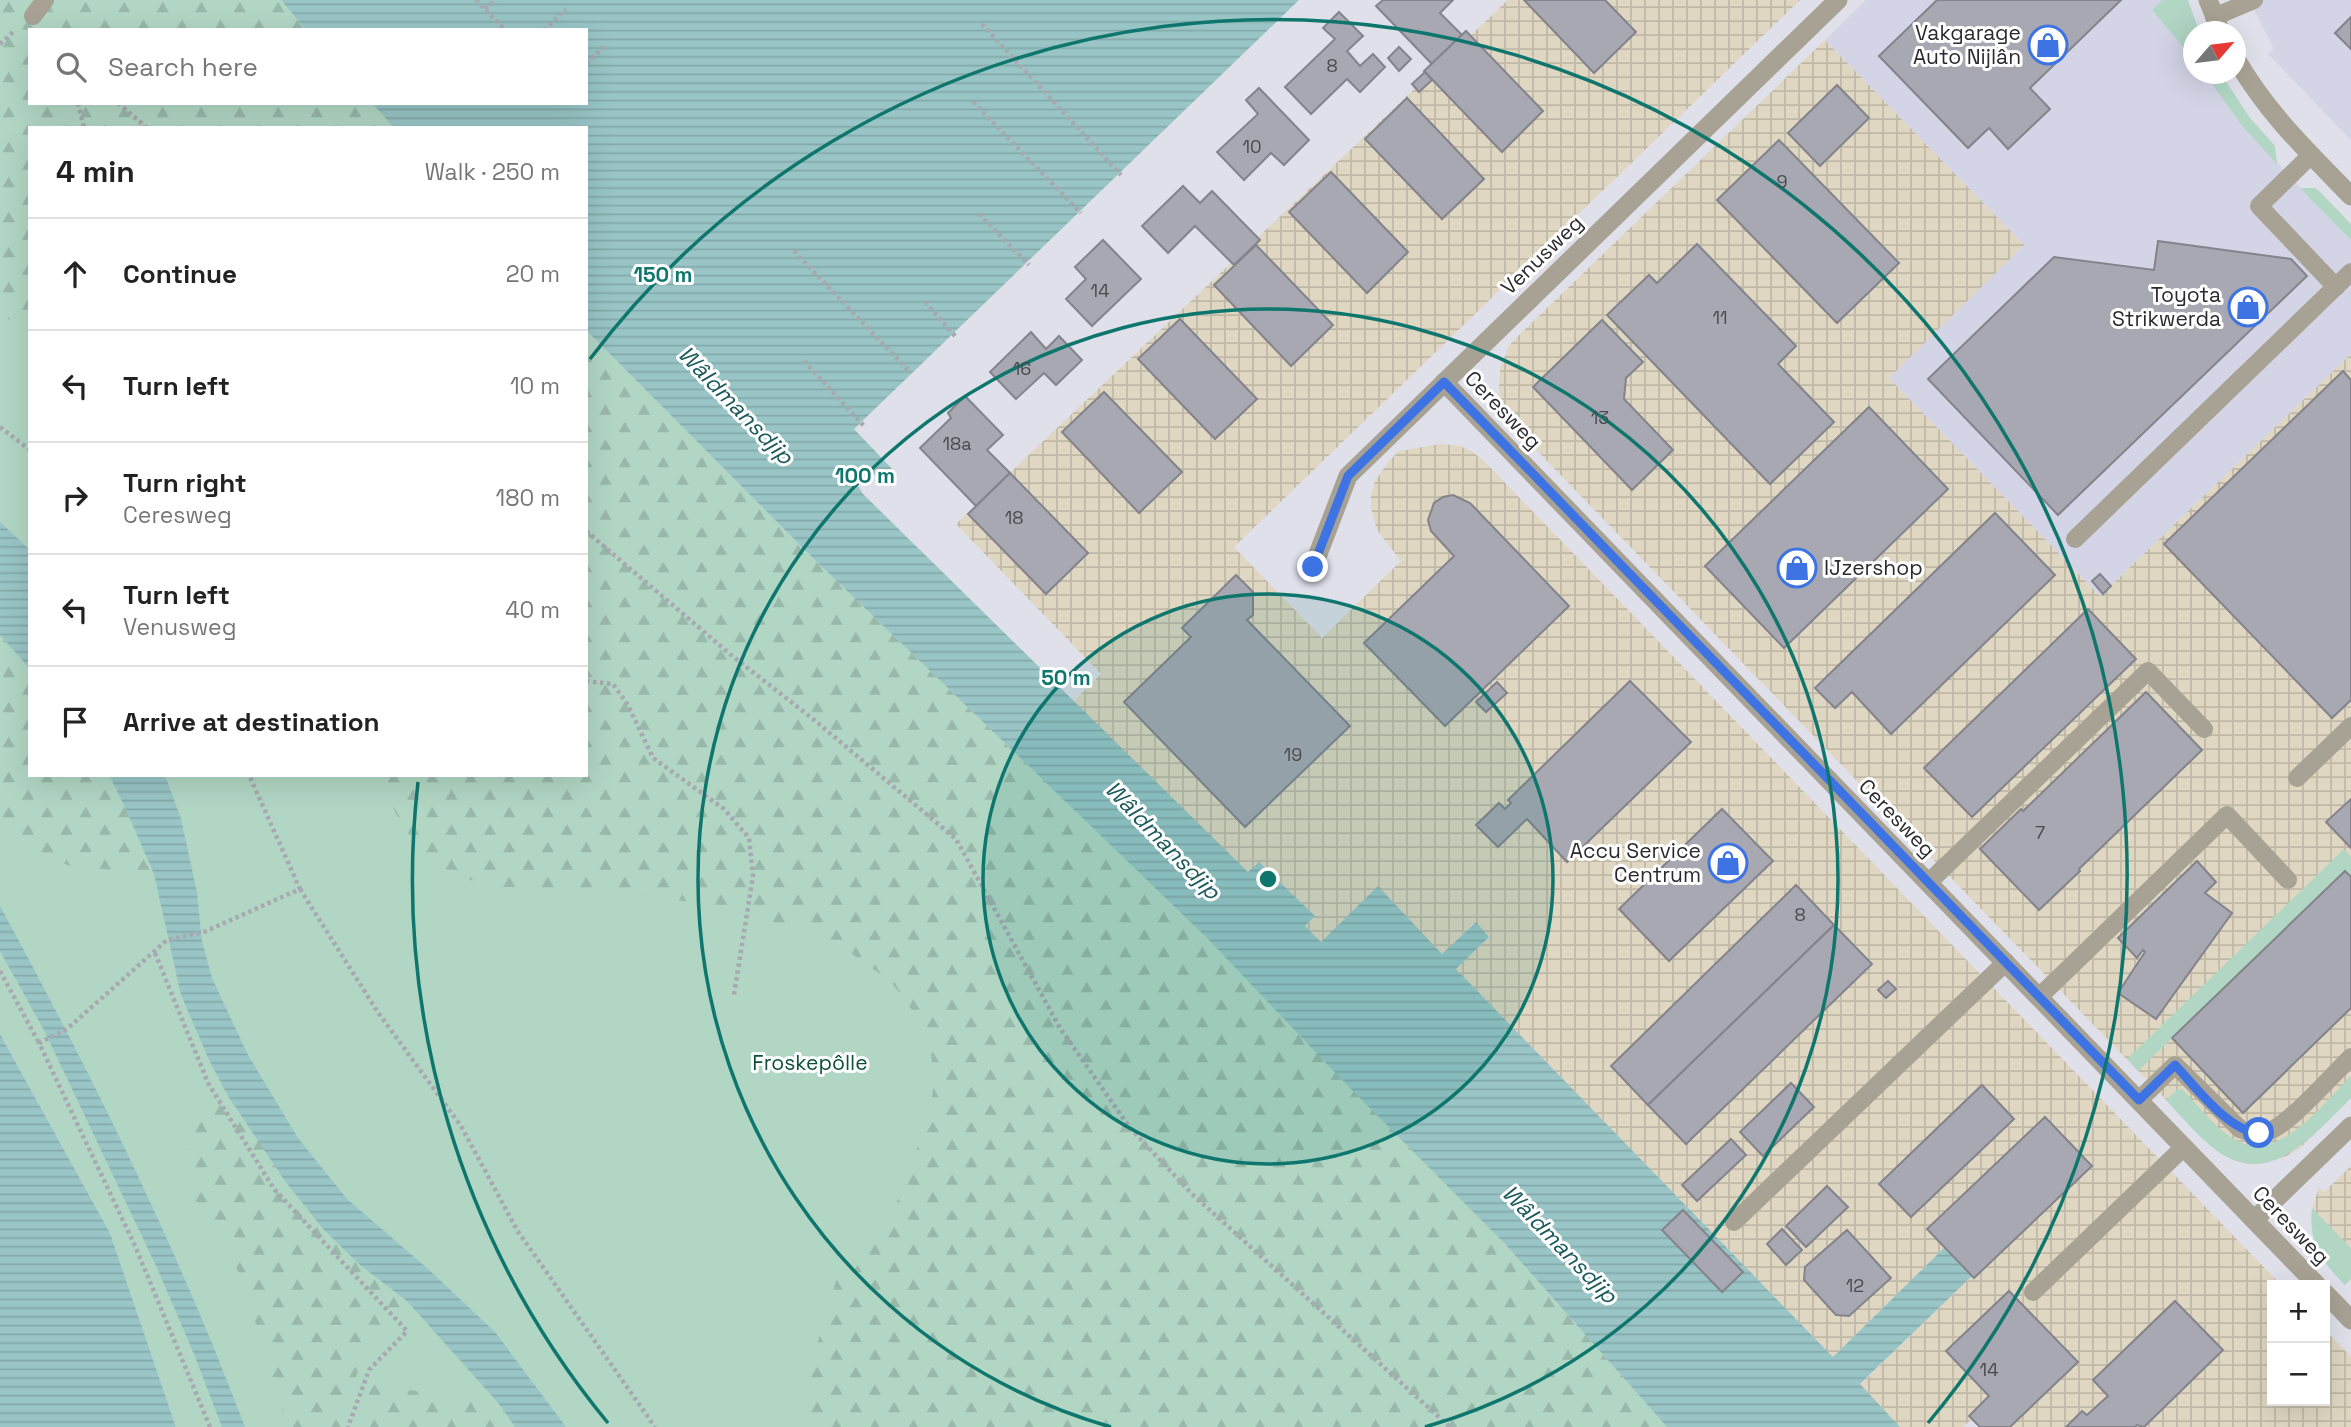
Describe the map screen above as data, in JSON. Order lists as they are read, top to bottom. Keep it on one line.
{"streets":{"street":["Venusweg","Ceresweg"]},"crossings":[["Venusweg","Ceresweg"]],"water":["Wâldmansdjip"],"parks":["Froskepôlle"],"places":{"shop":["Vakgarage Auto Nijlân","Toyota Strikwerda","IJzershop","Accu Service Centrum"]},"house_numbers":["8","10","9","14","11","16","13","18a","18","19","7","8","12","14"],"north":"top right","page":{"search":"Search here","heading":["4 min","Walk · 250 m"],"list":[["Continue","20 m"],["Turn left","10 m"],["Turn right","Ceresweg","180 m"],["Turn left","Venusweg","40 m"],"Arrive at destination"],"map_buttons":["+","−"]},"rings":["150 m","100 m","50 m"]}
